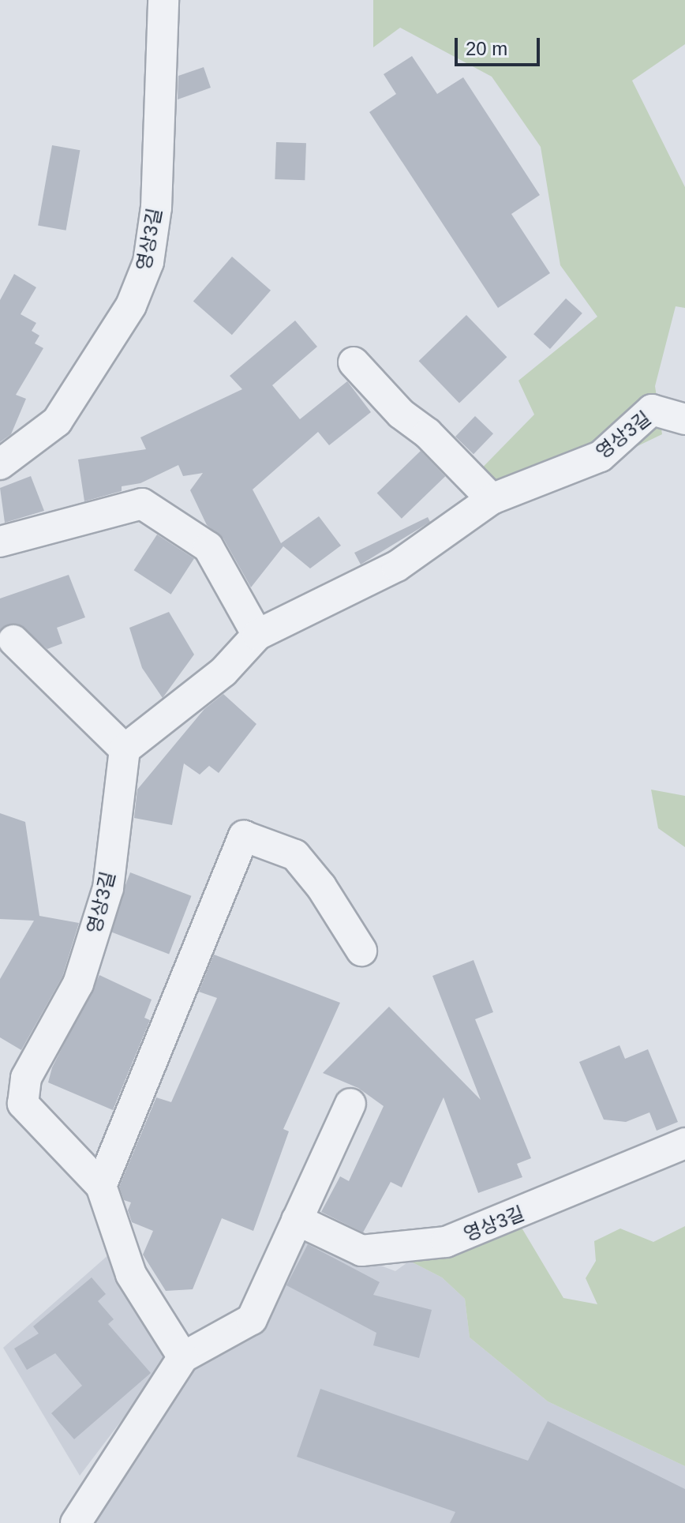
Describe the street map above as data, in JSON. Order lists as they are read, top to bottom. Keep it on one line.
{"streets":{"street":["영상3길"]},"scale_bar":"20 m"}
